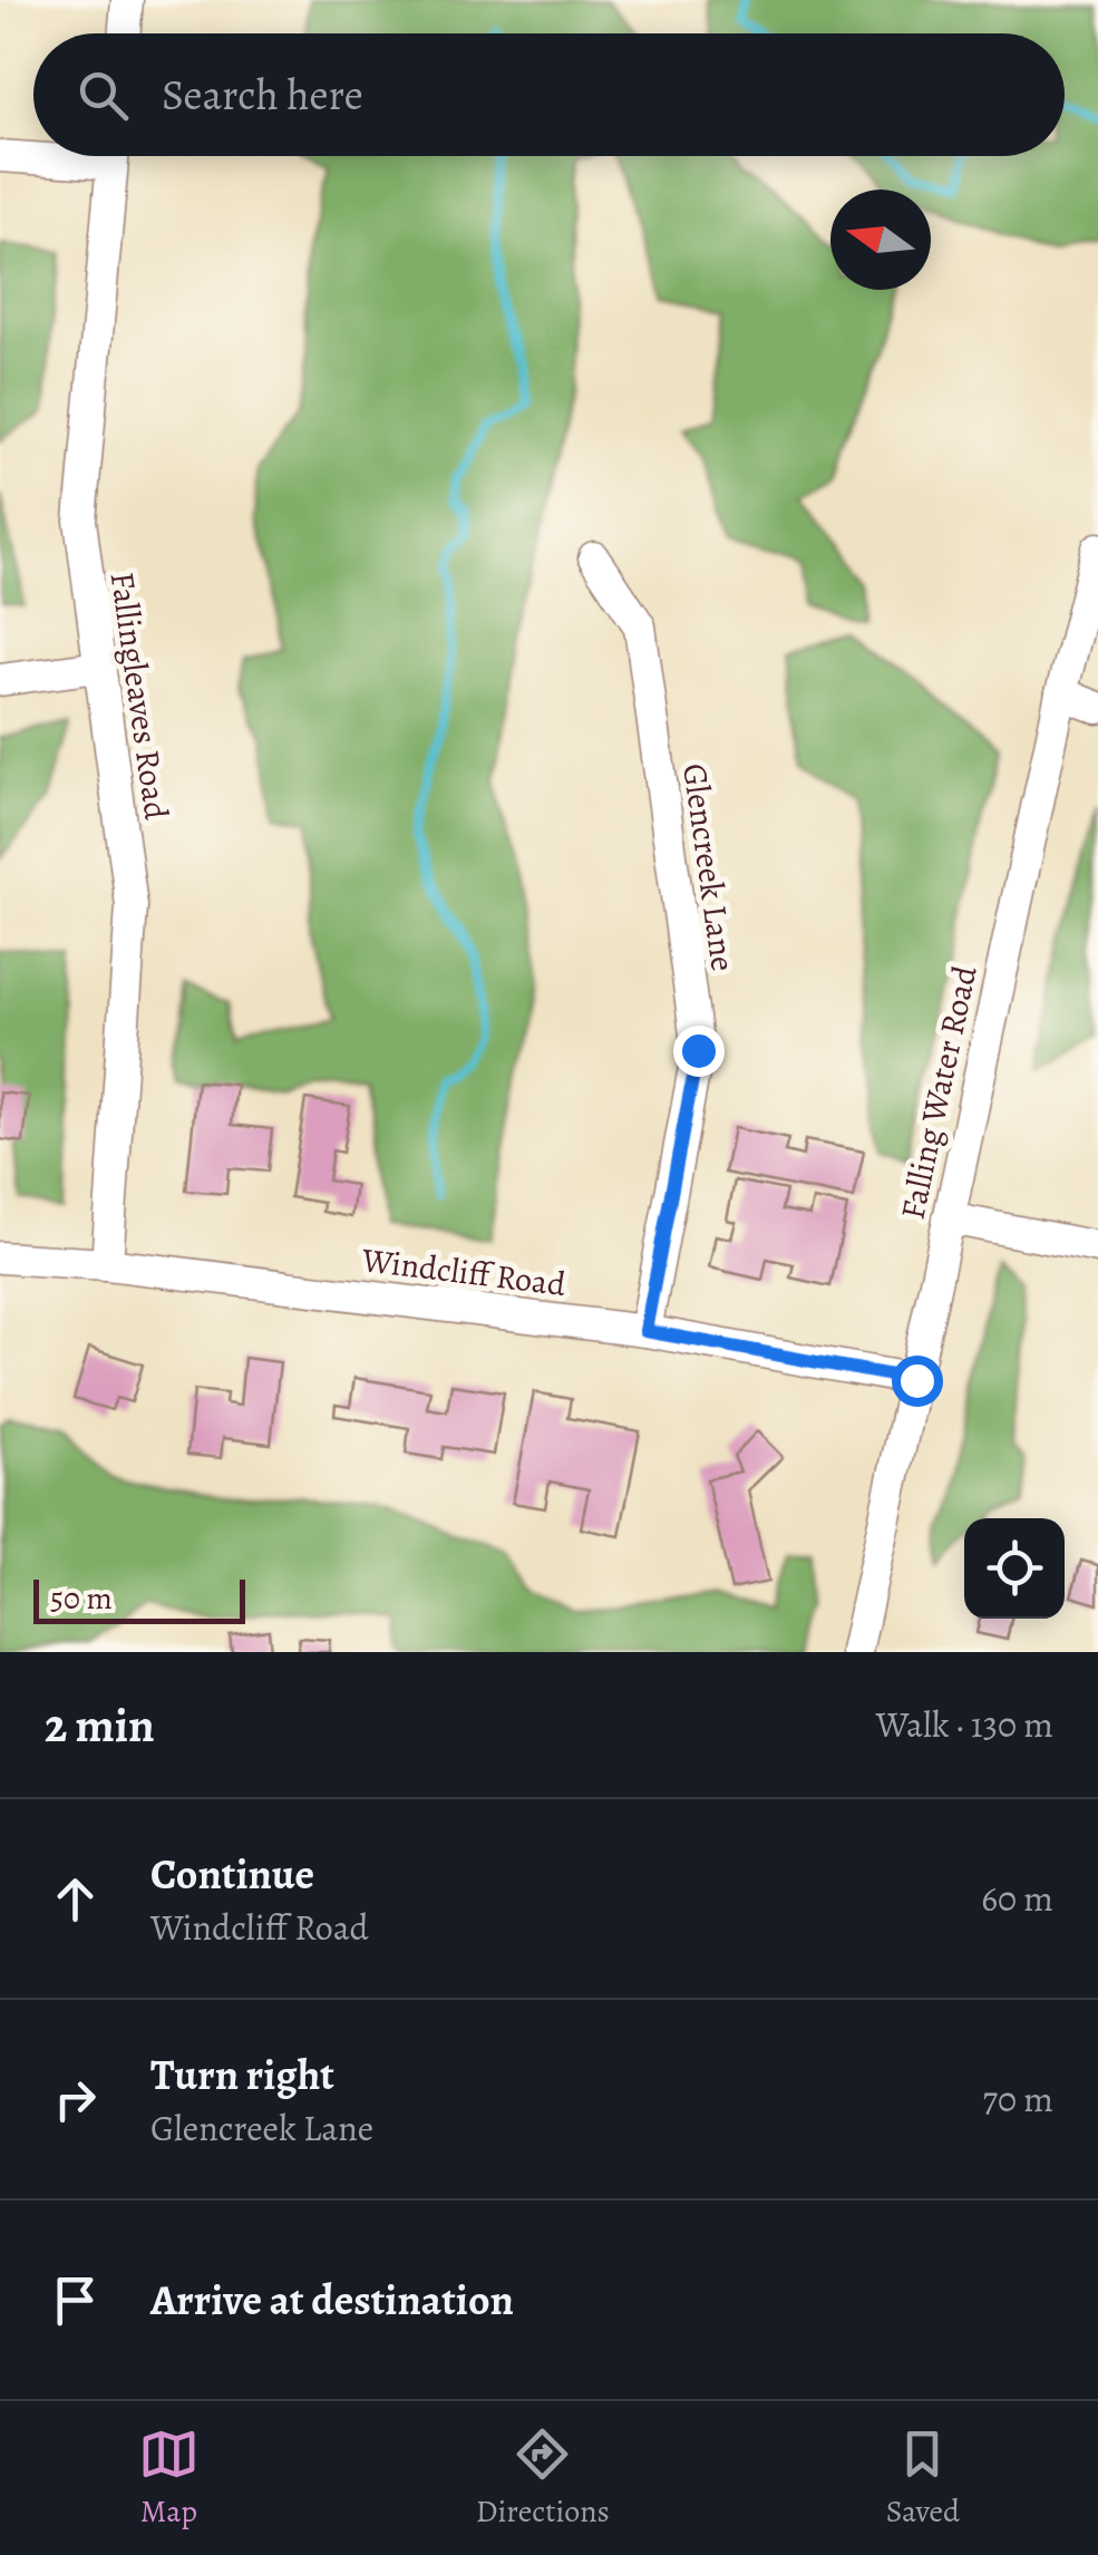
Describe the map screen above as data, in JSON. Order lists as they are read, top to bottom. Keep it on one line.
{"streets":{"street":["Fallingleaves Road","Glencreek Lane","Falling Water Road","Windcliff Road"]},"crossings":[["Fallingleaves Road","Windcliff Road"],["Glencreek Lane","Windcliff Road"],["Falling Water Road","Windcliff Road"]],"scale_bar":"50 m","north":"left","page":{"search":"Search here","scale":"50 m","heading":["2 min","Walk · 130 m"],"list":[["Continue","Windcliff Road","60 m"],["Turn right","Glencreek Lane","70 m"],"Arrive at destination"],"nav":["Map","Directions","Saved"]}}
